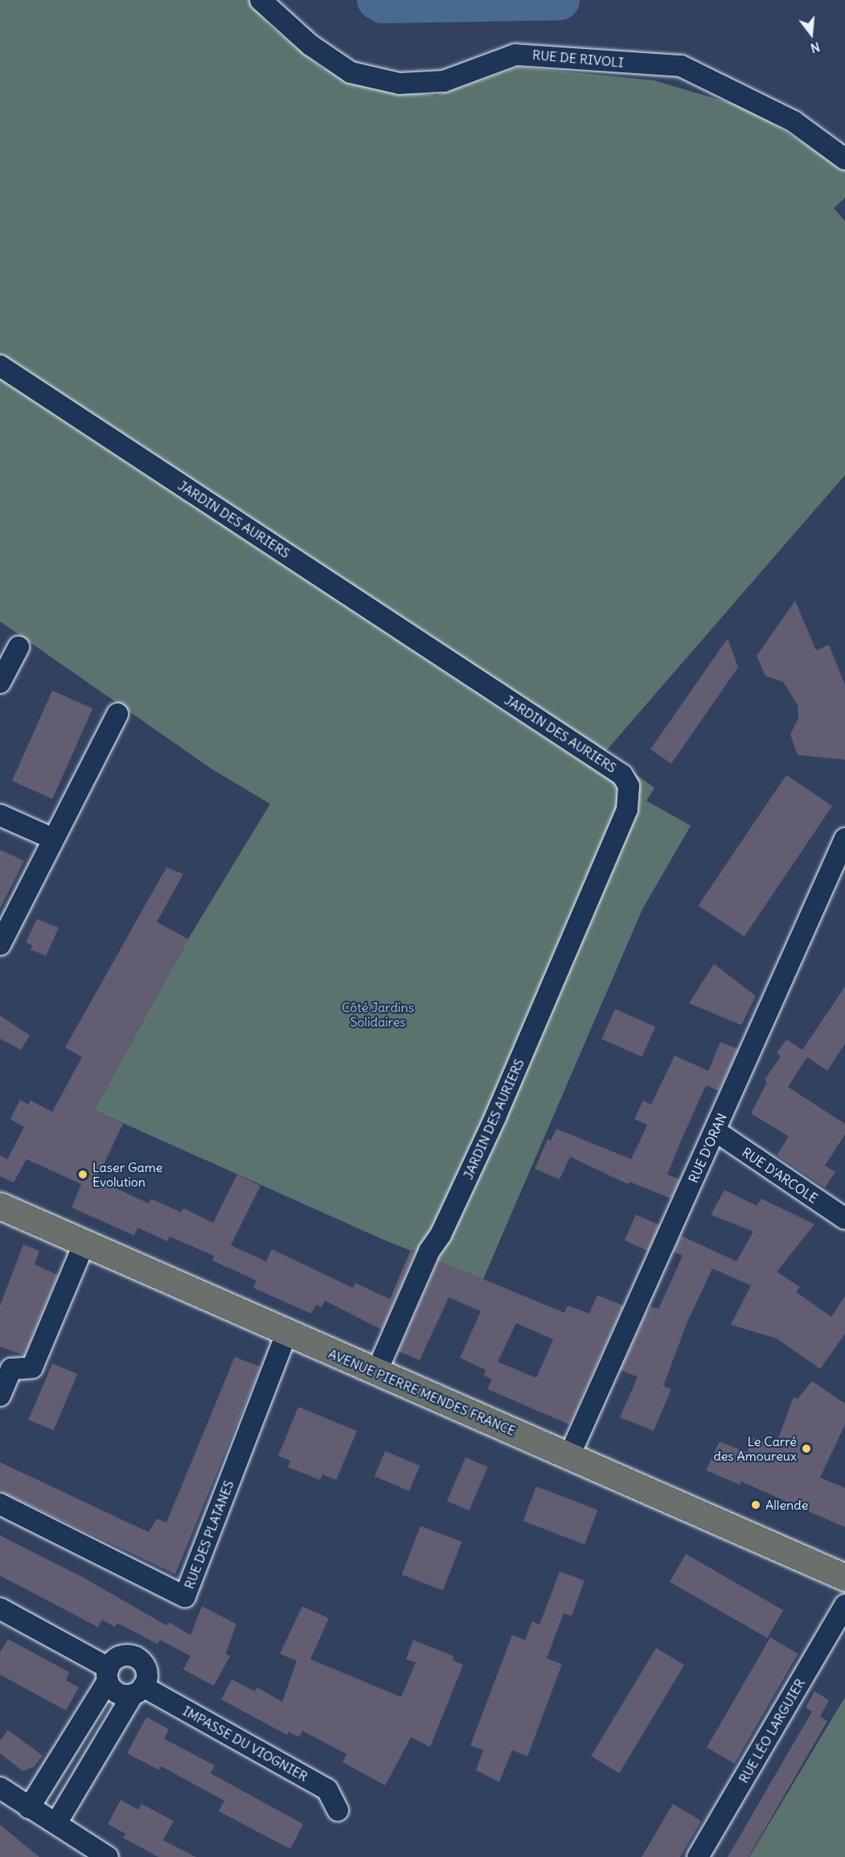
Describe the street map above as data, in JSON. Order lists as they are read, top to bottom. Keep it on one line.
{"streets":{"main road":["AVENUE PIERRE MENDES FRANCE"],"street":["RUE DE RIVOLI","JARDIN DES AURIERS","RUE D'ORAN","RUE D'ARCOLE","RUE DES PLATANES","RUE LÉO LARGUIER","IMPASSE DU VIOGNIER"]},"crossings":[["JARDIN DES AURIERS","AVENUE PIERRE MENDES FRANCE"],["RUE D'ORAN","RUE D'ARCOLE"],["RUE D'ORAN","AVENUE PIERRE MENDES FRANCE"],["AVENUE PIERRE MENDES FRANCE","RUE DES PLATANES"]],"parks":["Côté Jardins Solidaires"],"places":["Laser Game Evolution","Le Carré des Amoureux","Allende"],"north":"bottom"}
